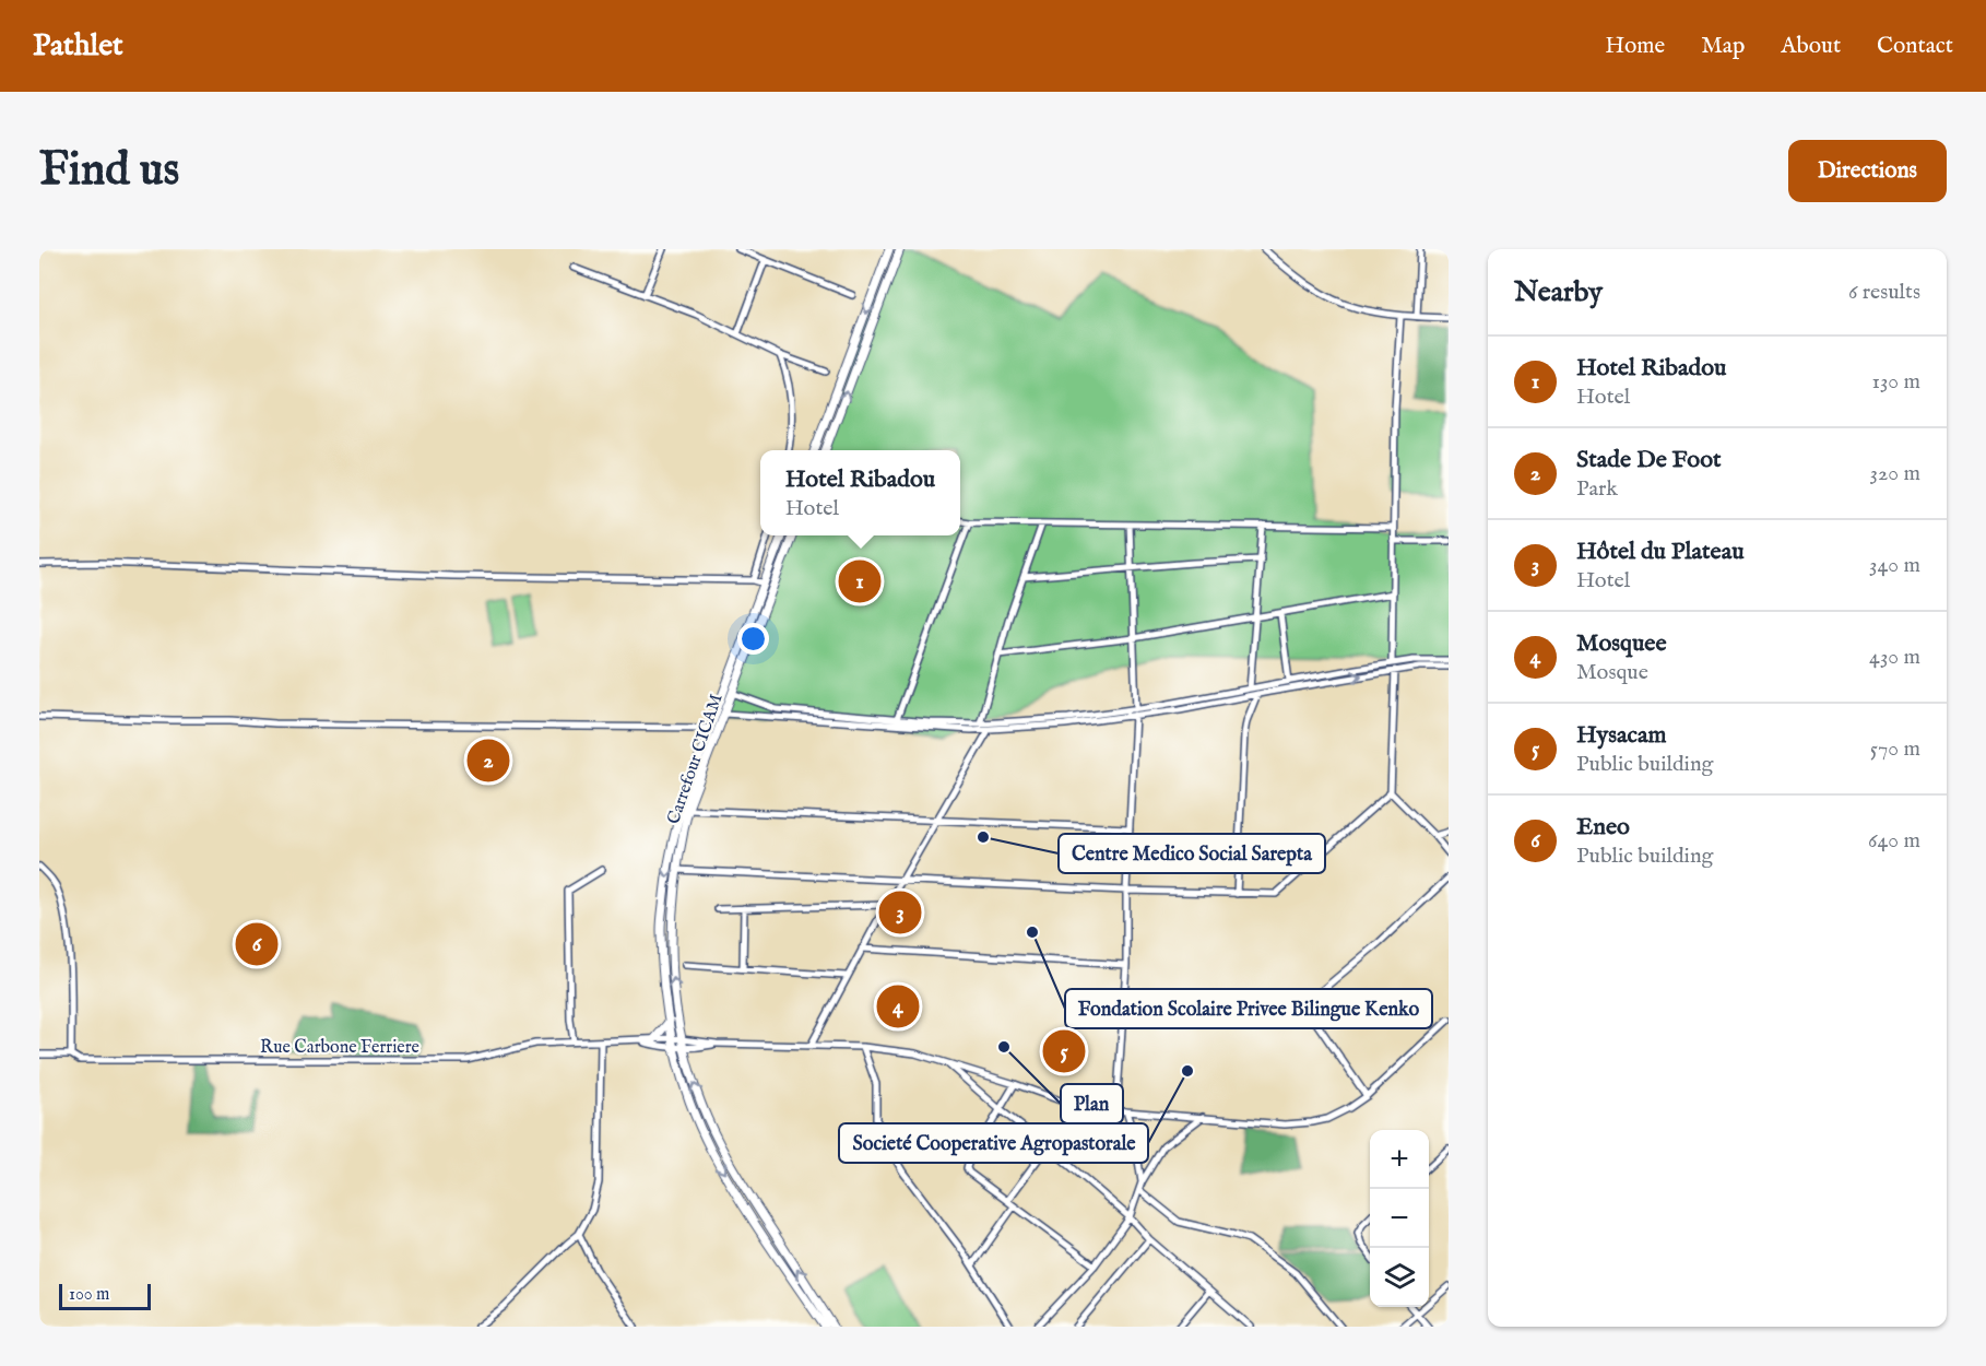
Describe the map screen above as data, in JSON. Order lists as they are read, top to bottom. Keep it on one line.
{"streets":{"main road":["Carrefour CICAM"],"street":["Rue Carbone Ferriere"]},"crossings":[["Carrefour CICAM","Rue Carbone Ferriere"]],"places":["Centre Medico Social Sarepta","Fondation Scolaire Privee Bilingue Kenko","Plan","Societé Cooperative Agropastorale"],"scale_bar":"100 m","page":{"header":"Pathlet","nav":["Home","Map","About","Contact"],"buttons":"Directions","title":"Find us","heading":["Nearby","6 results"],"list":[{"mark":"1","name":"Hotel Ribadou","note":"Hotel","value":"130 m"},{"mark":"2","name":"Stade De Foot","note":"Park","value":"320 m"},{"mark":"3","name":"Hôtel du Plateau","note":"Hotel","value":"340 m"},{"mark":"4","name":"Mosquee","note":"Mosque","value":"430 m"},{"mark":"5","name":"Hysacam","note":"Public building","value":"570 m"},{"mark":"6","name":"Eneo","note":"Public building","value":"640 m"}],"popup":["Hotel Ribadou","Hotel"],"pins":["1","2","3","6","4","5"],"map_buttons":["+","−"],"scale":"100 m"}}
